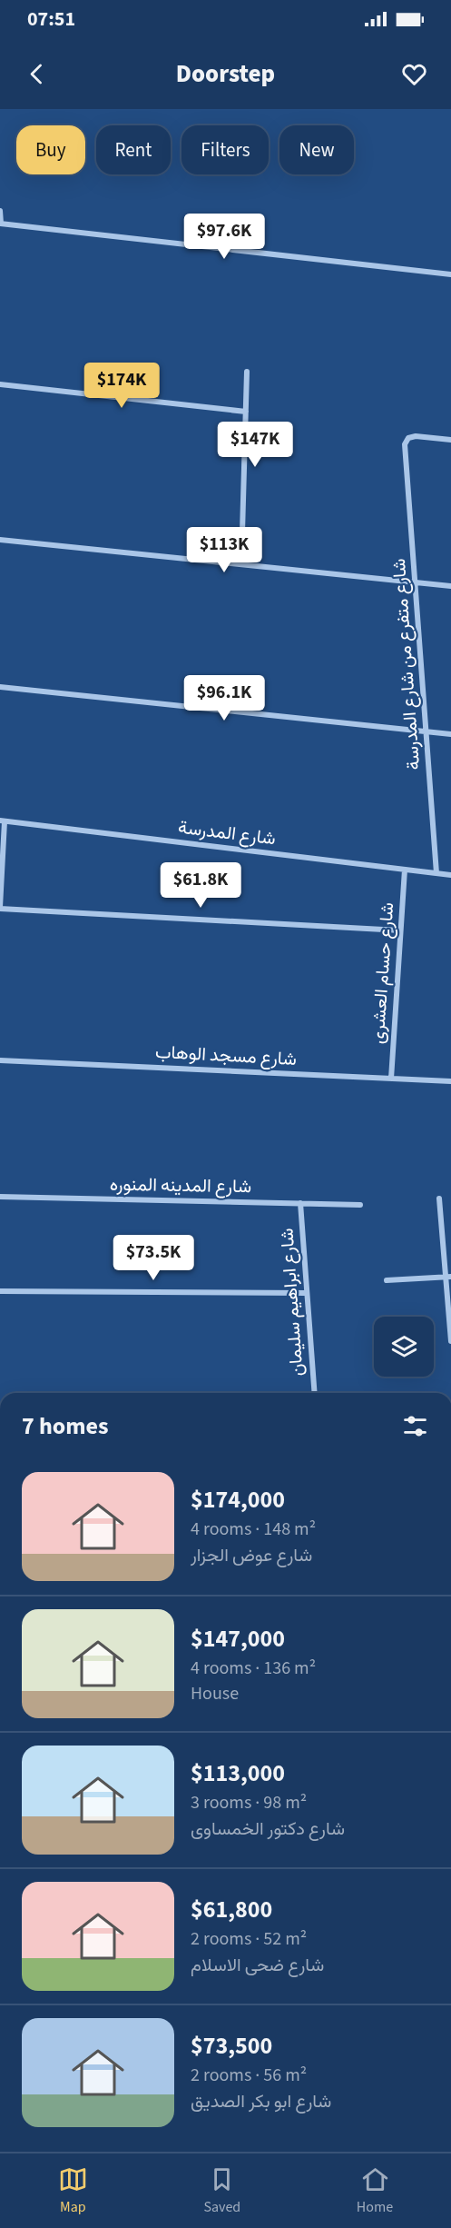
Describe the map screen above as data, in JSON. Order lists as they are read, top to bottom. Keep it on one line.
{"streets":{"street":["شارع متفرع من شارع المدرسة","شارع المدرسة","شارع حسام العشرى","شارع مسجد الوهاب","شارع المدينه المنوره","شارع ابراهيم سليمان"]},"crossings":[["شارع متفرع من شارع المدرسة","شارع المدرسة"],["شارع المدرسة","شارع حسام العشرى"],["شارع حسام العشرى","شارع مسجد الوهاب"],["شارع المدينه المنوره","شارع ابراهيم سليمان"]],"page":{"status":"07:51","header":"Doorstep","chip":["Buy","Rent","Filters","New"],"price":["$97.6K","$174K","$147K","$113K","$96.1K","$61.8K","$73.5K"],"heading":"7 homes","list":[{"name":"$174,000","note":"4 rooms · 148 m² · شارع عوض الجزار"},{"name":"$147,000","note":"4 rooms · 136 m² · House"},{"name":"$113,000","note":"3 rooms · 98 m² · شارع دكتور الخمساوى"},{"name":"$61,800","note":"2 rooms · 52 m² · شارع ضحى الاسلام"},{"name":"$73,500","note":"2 rooms · 56 m² · شارع ابو بكر الصديق"}],"tabs":["Map","Saved","Home"]}}
